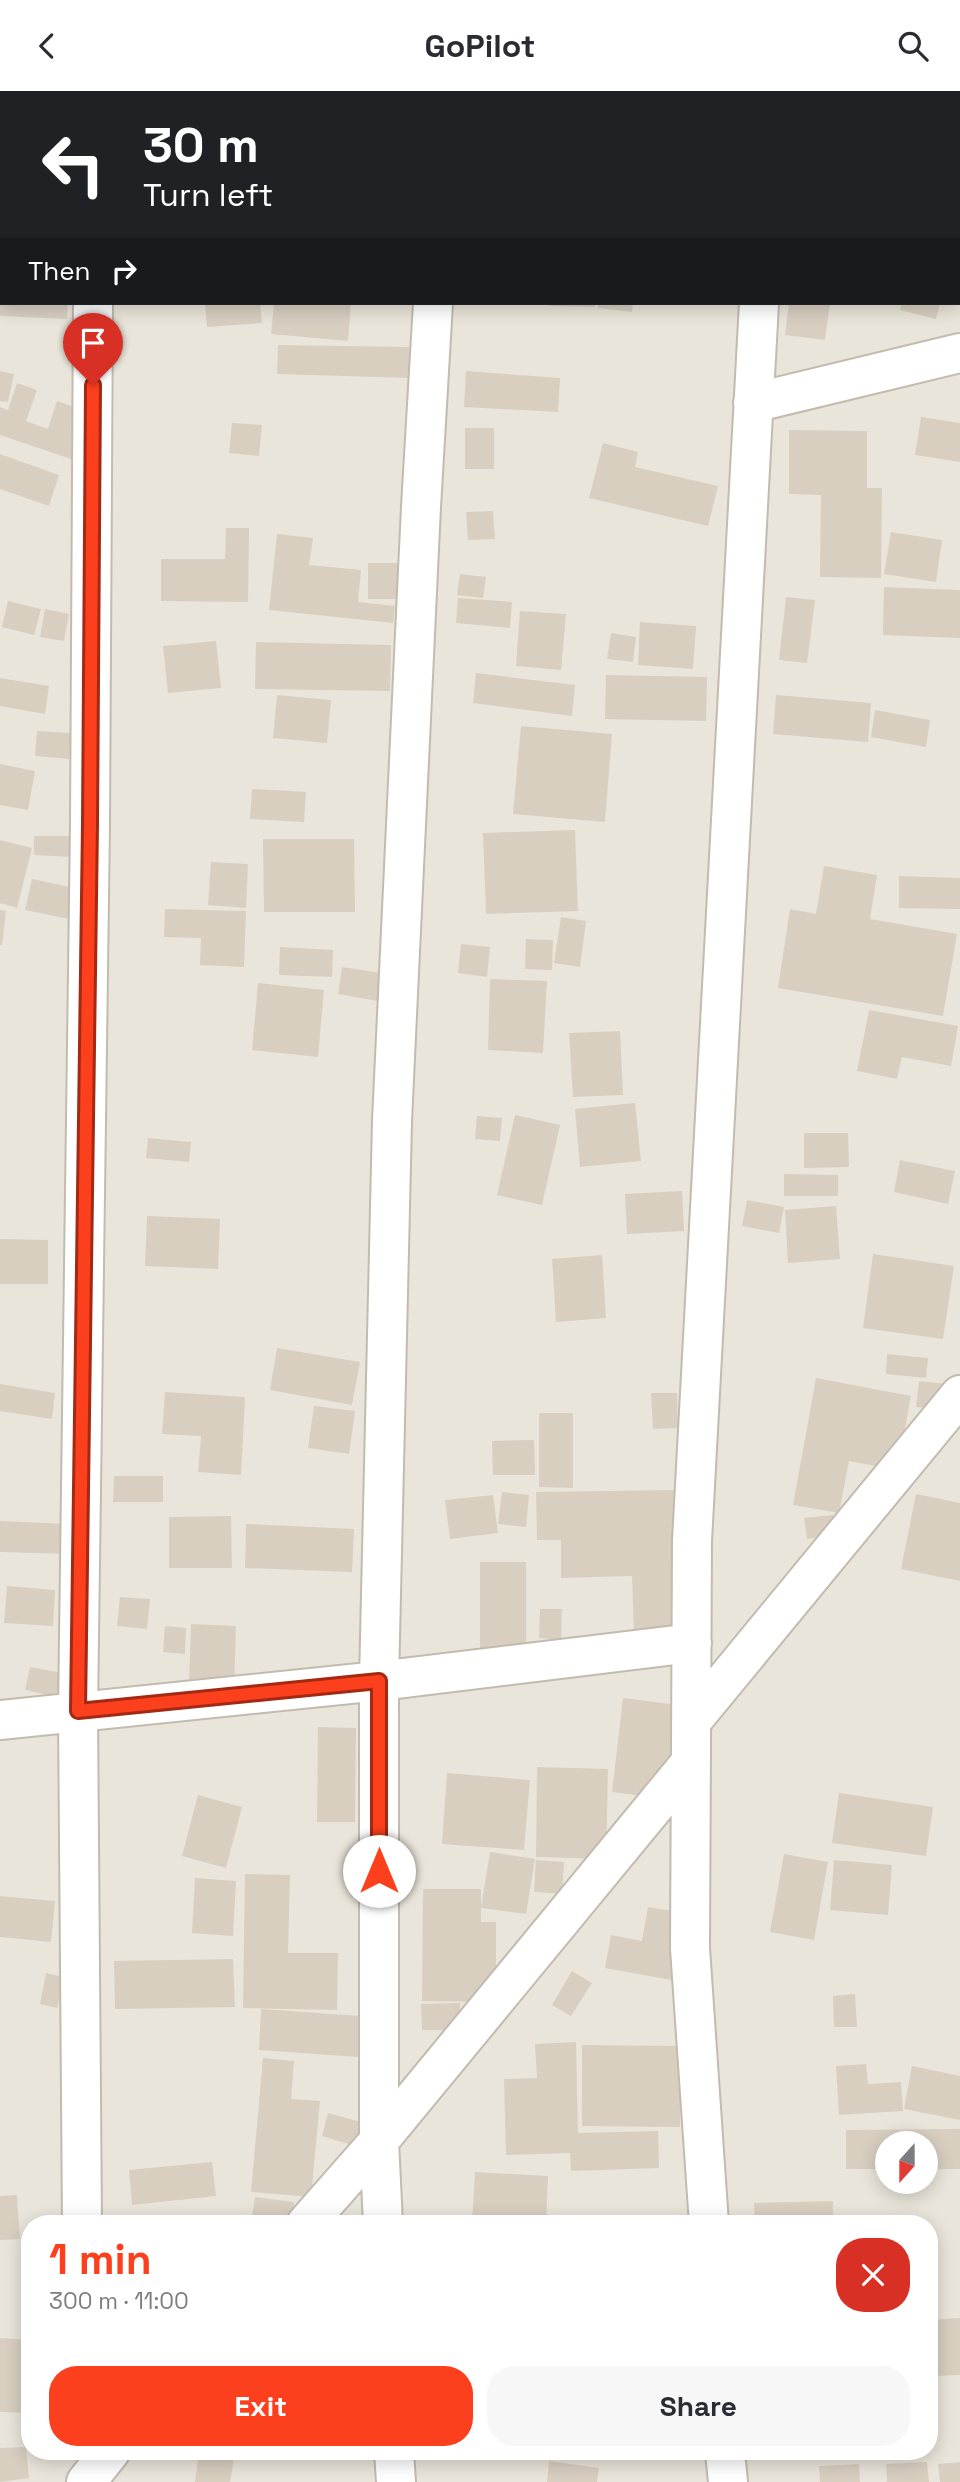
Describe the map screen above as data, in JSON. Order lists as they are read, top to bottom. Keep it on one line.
{"north":"bottom","page":{"header":"GoPilot","turn":["30 m","Turn left"],"then":"Then","heading":["1 min","300 m · 11:00"],"buttons":["Exit","Share"]}}
